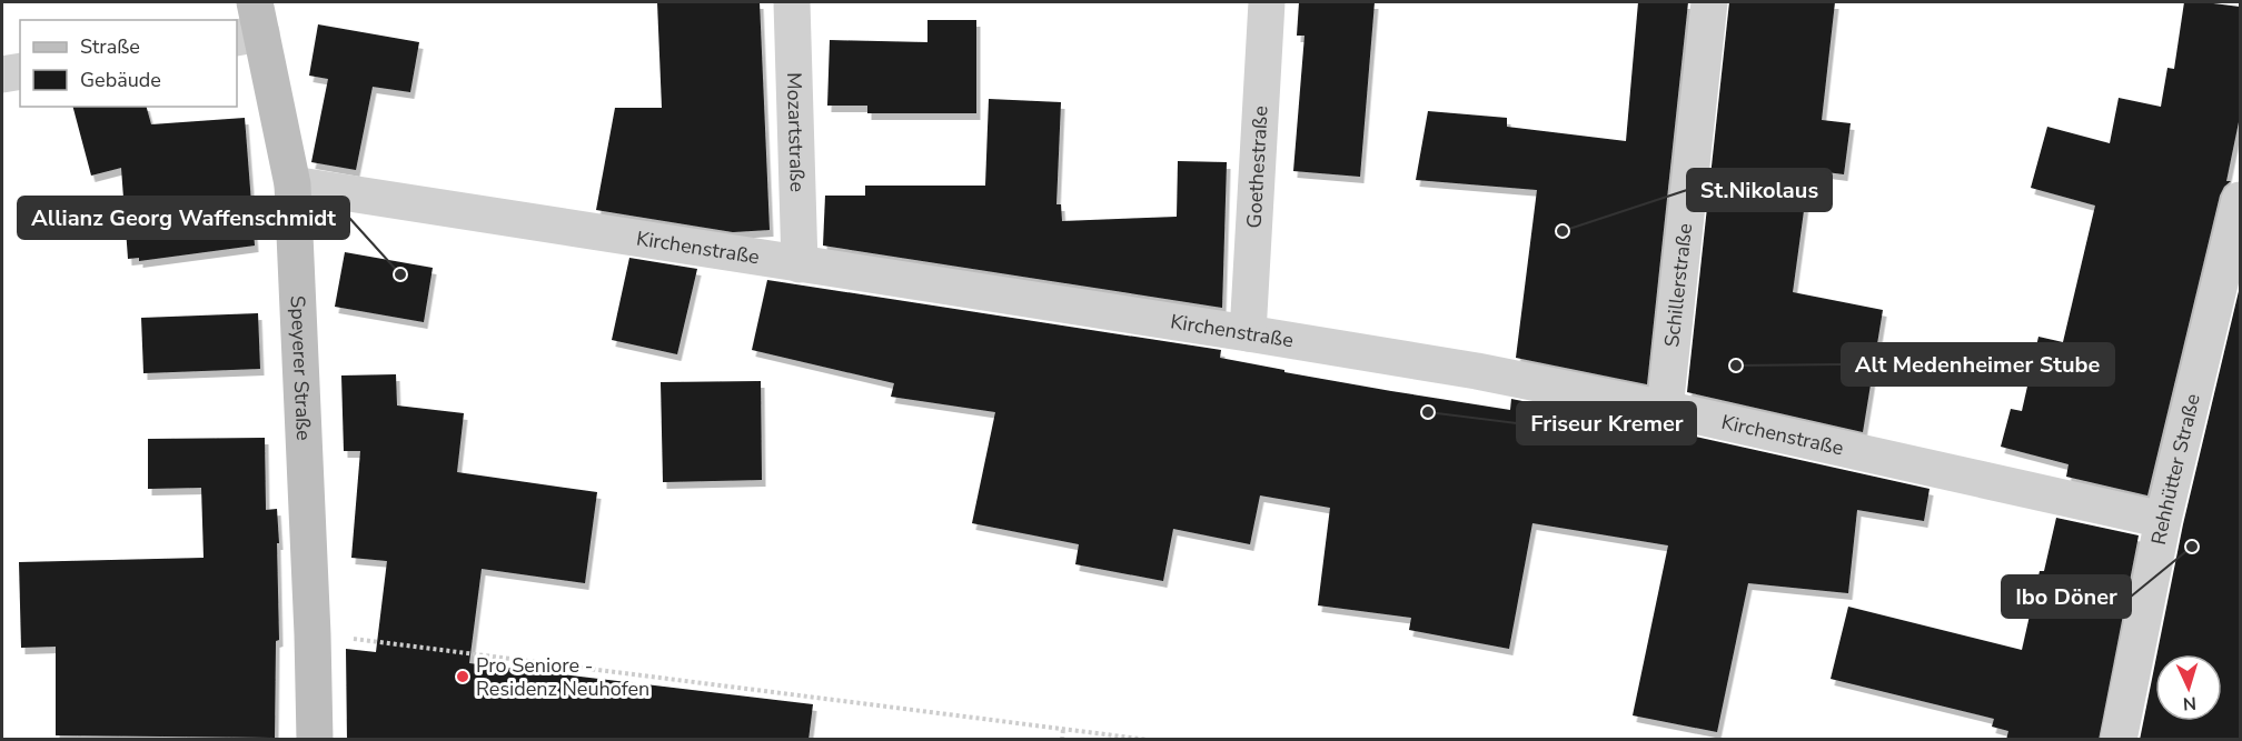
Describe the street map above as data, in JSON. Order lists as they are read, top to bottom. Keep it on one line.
{"streets":{"main road":["Speyerer Straße"],"street":["Mozartstraße","Goethestraße","Kirchenstraße","Schillerstraße","Rehhütter Straße"]},"crossings":[["Mozartstraße","Kirchenstraße"],["Goethestraße","Kirchenstraße"],["Kirchenstraße","Schillerstraße"],["Kirchenstraße","Speyerer Straße"],["Kirchenstraße","Rehhütter Straße"]],"places":["St.Nikolaus","Allianz Georg Waffenschmidt","Alt Medenheimer Stube","Friseur Kremer","Ibo Döner","Pro Seniore - Residenz Neuhofen"],"legend":["Straße","Gebäude"],"north":"bottom"}
